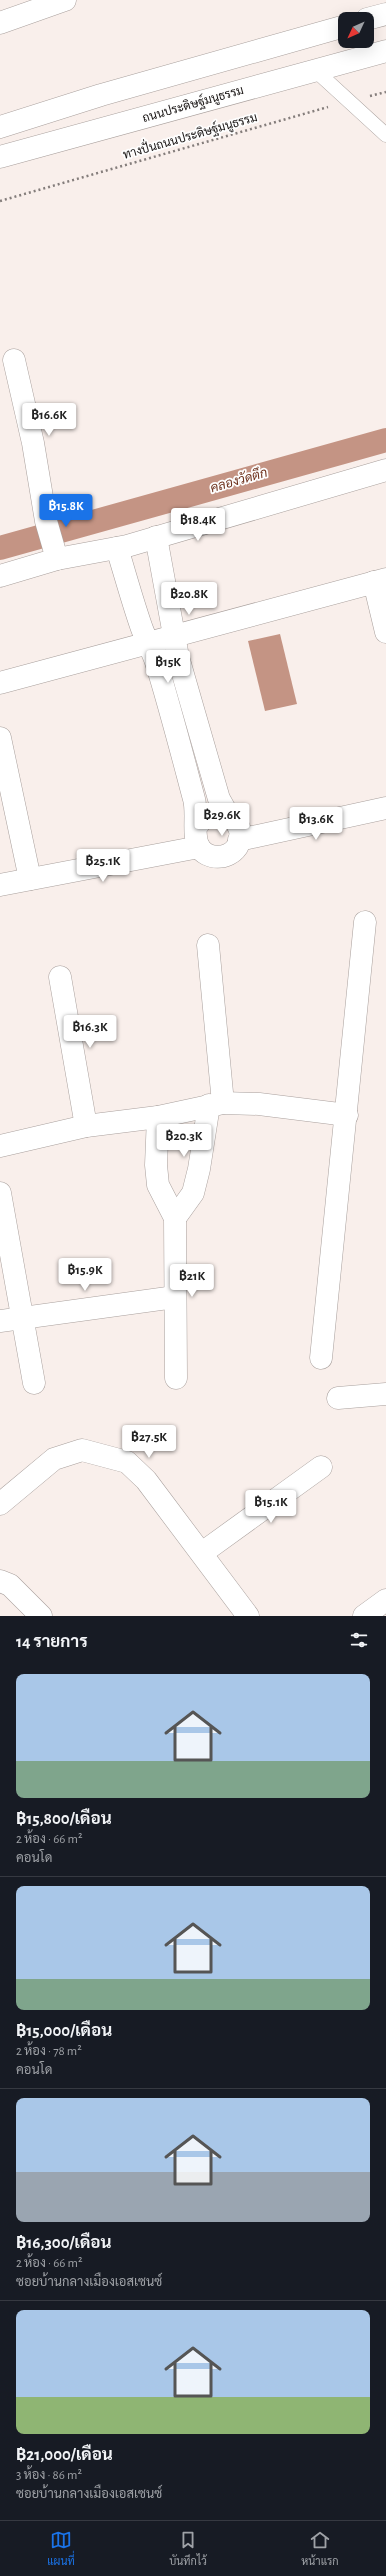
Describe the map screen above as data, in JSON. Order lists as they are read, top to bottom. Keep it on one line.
{"streets":{"main road":["ถนนประดิษฐ์มนูธรรม"],"path":["ทางปั่นถนนประดิษฐ์มนูธรรม"]},"water":["คลองวัดตึก"],"north":"bottom left","page":{"price":["฿16.6K","฿15.8K","฿18.4K","฿20.8K","฿15K","฿29.6K","฿13.6K","฿25.1K","฿16.3K","฿20.3K","฿15.9K","฿21K","฿27.5K","฿15.1K"],"heading":"14 รายการ","list":[{"name":"฿15,800/เดือน","note":"2 ห้อง · 66 m² · คอนโด"},{"name":"฿15,000/เดือน","note":"2 ห้อง · 78 m² · คอนโด"},{"name":"฿16,300/เดือน","note":"2 ห้อง · 66 m² · ซอยบ้านกลางเมืองเอสเซนซ์"},{"name":"฿21,000/เดือน","note":"3 ห้อง · 86 m² · ซอยบ้านกลางเมืองเอสเซนซ์"}],"tabs":["แผนที่","บันทึกไว้","หน้าแรก"]}}
